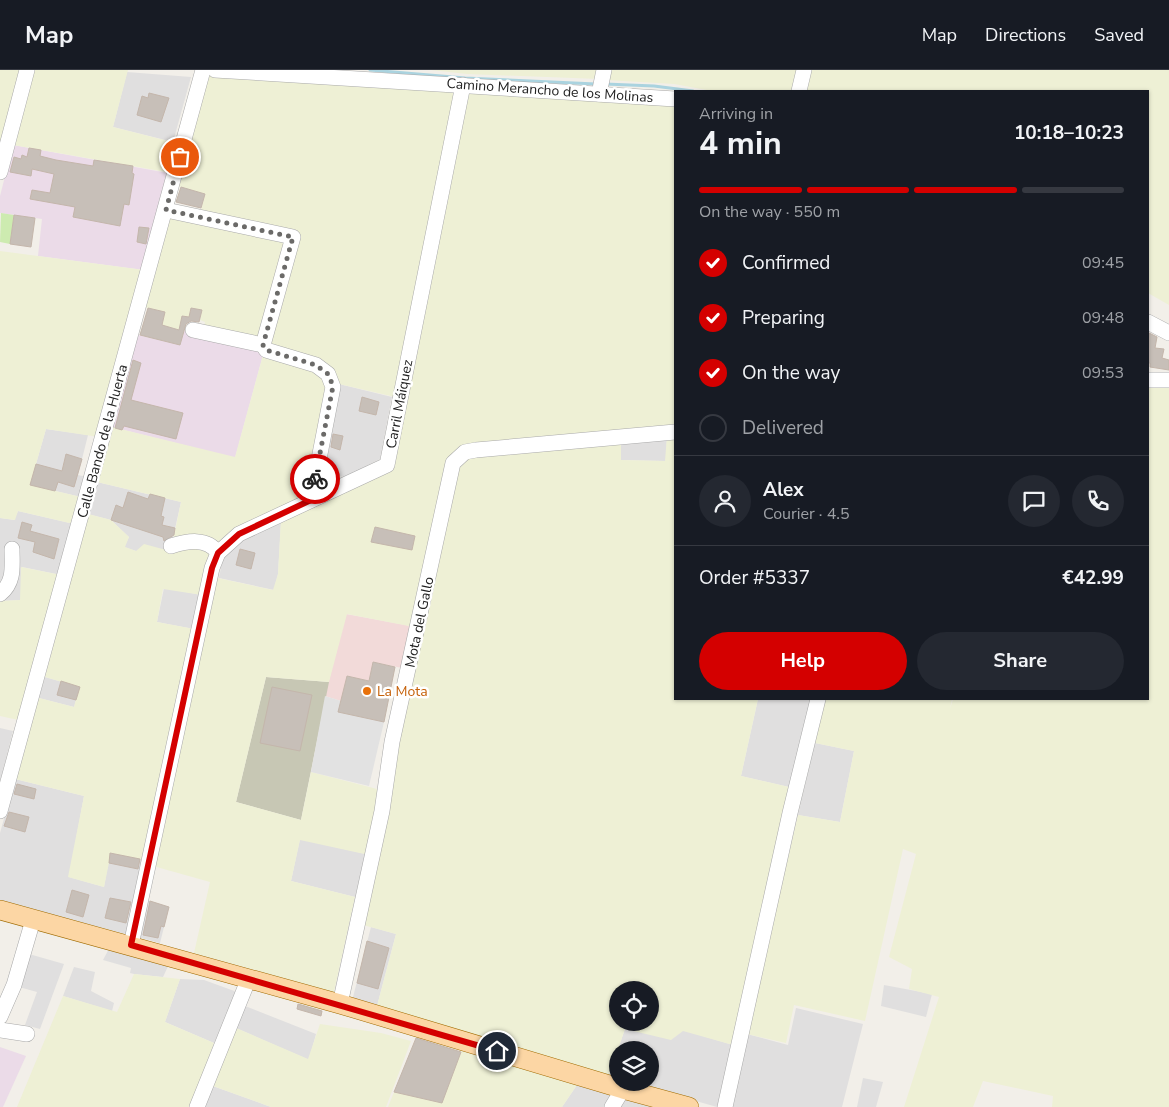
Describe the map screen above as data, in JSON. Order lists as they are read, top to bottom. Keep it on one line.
{"streets":{"street":["Camino Merancho de los Molinas","Carril Máiquez","Calle Bando de la Huerta","Mota del Gallo"]},"crossings":[["Camino Merancho de los Molinas","Carril Máiquez"]],"places":["La Mota"],"page":{"header":"Map","nav":["Map","Directions","Saved"],"heading":["4 min","Arriving in","10:18–10:23"],"panel":["Alex","Courier · 4.5","Order #5337","€42.99"],"bar":"On the way · 550 m","list":[["Confirmed","09:45"],["Preparing","09:48"],["On the way","09:53"],"Delivered"],"buttons":["Help","Share"]}}
